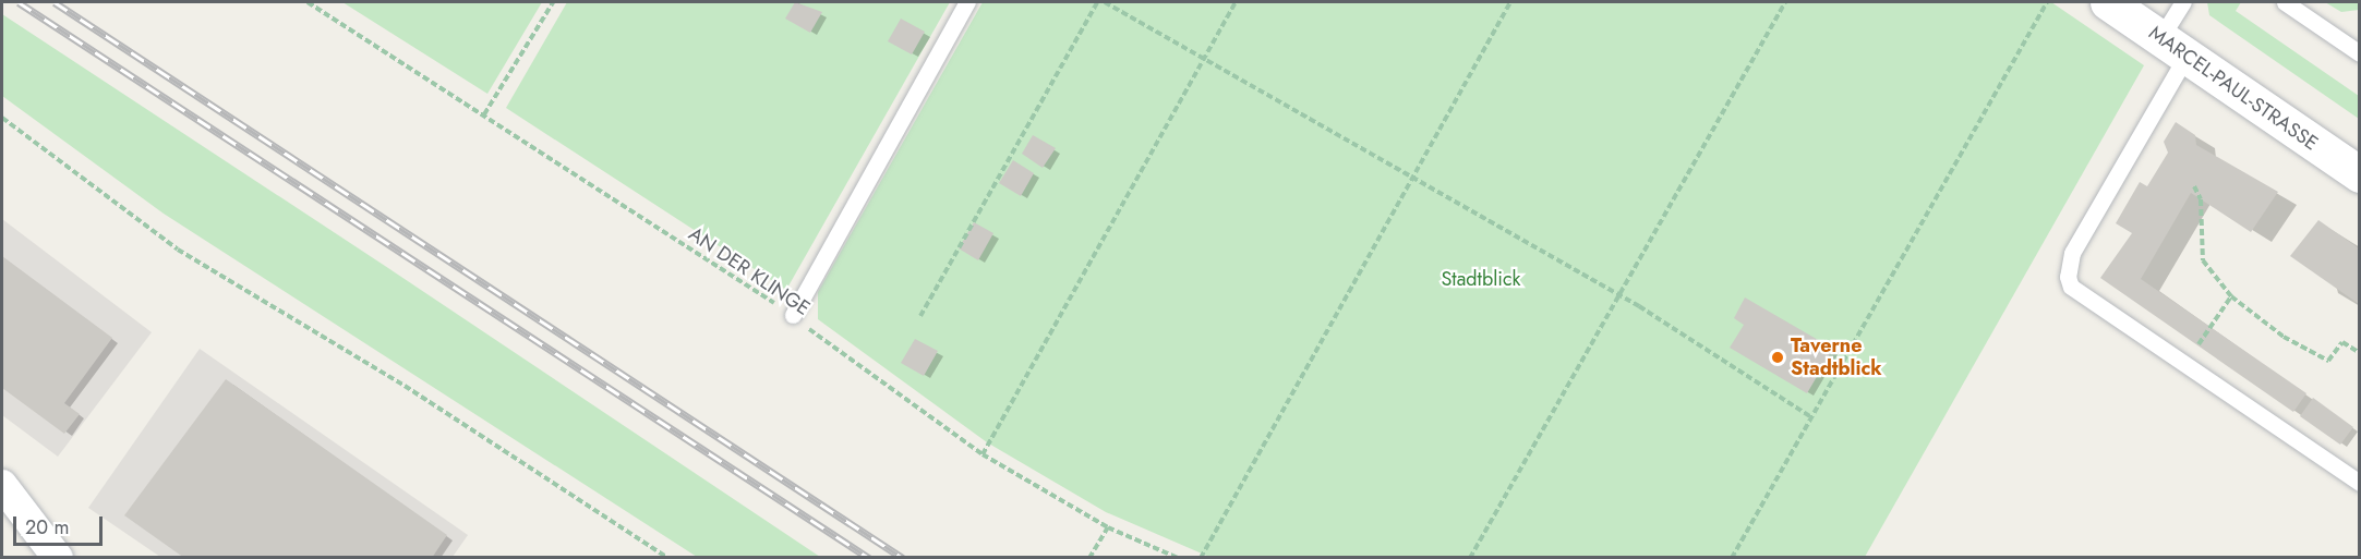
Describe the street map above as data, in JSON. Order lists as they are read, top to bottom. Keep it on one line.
{"streets":{"street":["MARCEL-PAUL-STRASSE"],"path":["AN DER KLINGE"]},"parks":["Stadtblick"],"places":["Taverne Stadtblick"],"scale_bar":"20 m"}
